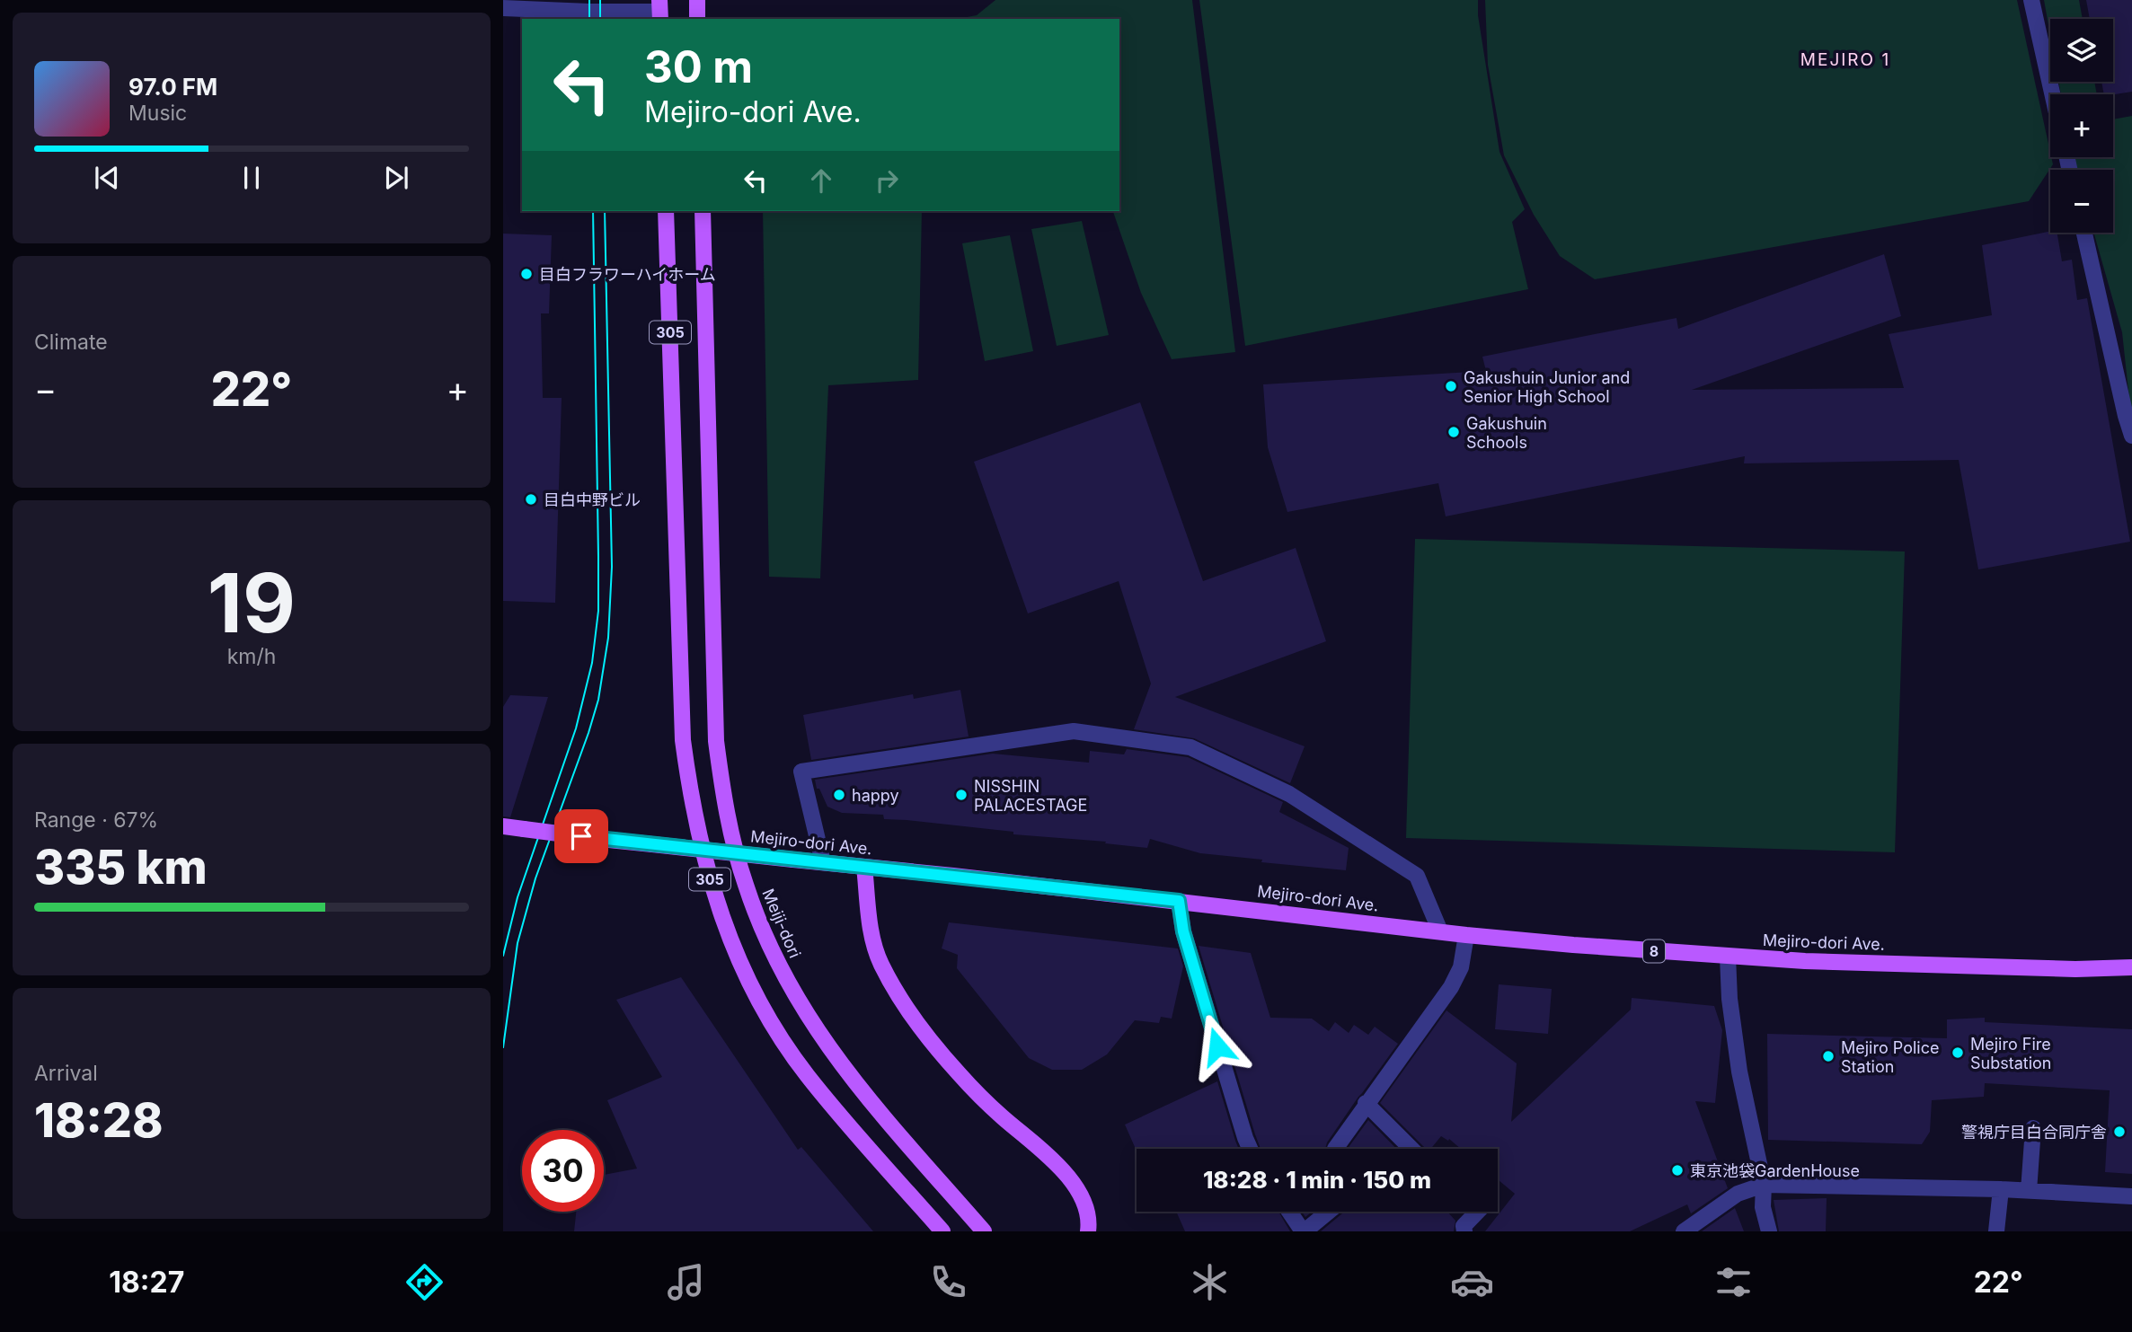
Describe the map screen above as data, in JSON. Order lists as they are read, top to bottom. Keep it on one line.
{"streets":{"main road":["305","Mejiro-dori Ave.","8"]},"districts":["MEJIRO 1"],"places":["目白フラワーハイホーム","Gakushuin Junior and Senior High School","Gakushuin Schools","目白中野ビル","happy","NISSHIN PALACESTAGE","Mejiro Fire Substation","Mejiro Police Station","警視庁目白合同庁舎","東京池袋GardenHouse"],"page":{"map_buttons":["+","−"],"turn":["30 m","Mejiro-dori Ave."],"song":["97.0 FM","Music"],"tile":["Climate",["19","km/h"],["Range · 67%","335 km"],["Arrival","18:28"]],"heat":["−","22°","+"],"limit":"30","trip":"18:28 · 1 min · 150 m","tabs":["18:27","22°"]}}
